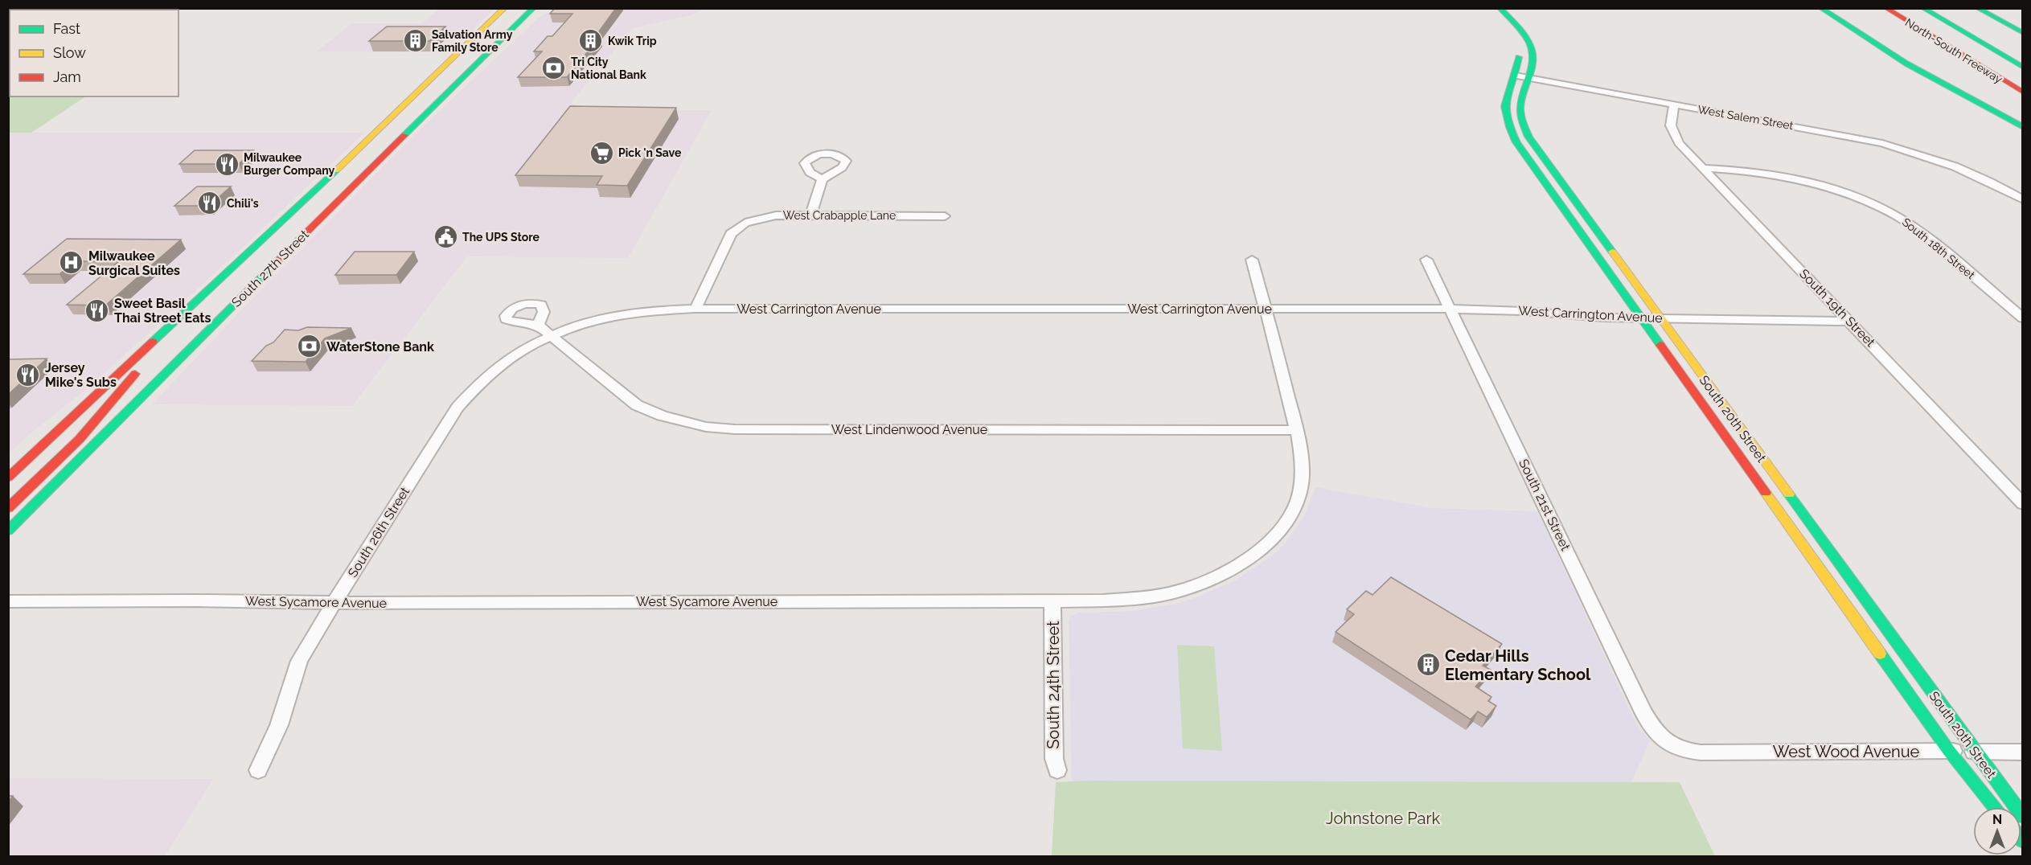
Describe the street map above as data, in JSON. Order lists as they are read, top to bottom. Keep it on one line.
{"streets":{"main road":["North-South Freeway","South 27th Street","South 20th Street"],"street":["West Salem Street","West Crabapple Lane","South 18th Street","South 19th Street","West Carrington Avenue","West Lindenwood Avenue","South 21st Street","South 26th Street","West Sycamore Avenue","South 24th Street","West Wood Avenue"]},"crossings":[["West Salem Street","South 19th Street"],["West Salem Street","South 20th Street"],["West Crabapple Lane","West Carrington Avenue"],["South 18th Street","South 19th Street"],["South 19th Street","West Carrington Avenue"],["West Carrington Avenue","South 20th Street"],["West Carrington Avenue","West Lindenwood Avenue"],["West Carrington Avenue","South 21st Street"],["West Carrington Avenue","South 26th Street"],["West Carrington Avenue","West Sycamore Avenue"],["South 20th Street","West Wood Avenue"],["West Lindenwood Avenue","South 26th Street"],["West Lindenwood Avenue","West Sycamore Avenue"],["South 21st Street","West Wood Avenue"],["South 26th Street","West Sycamore Avenue"],["West Sycamore Avenue","South 24th Street"]],"parks":["Johnstone Park"],"places":{"building":["Salvation Army Family Store","Kwik Trip","Cedar Hills Elementary School"],"bank":["Tri City National Bank","WaterStone Bank"],"supermarket":["Pick 'n Save"],"restaurant":["Milwaukee Burger Company","Chili's","Sweet Basil Thai Street Eats","Jersey Mike's Subs"],"public building":["The UPS Store"],"hospital":["Milwaukee Surgical Suites"]},"legend":["Fast","Slow","Jam"],"north":"top"}
